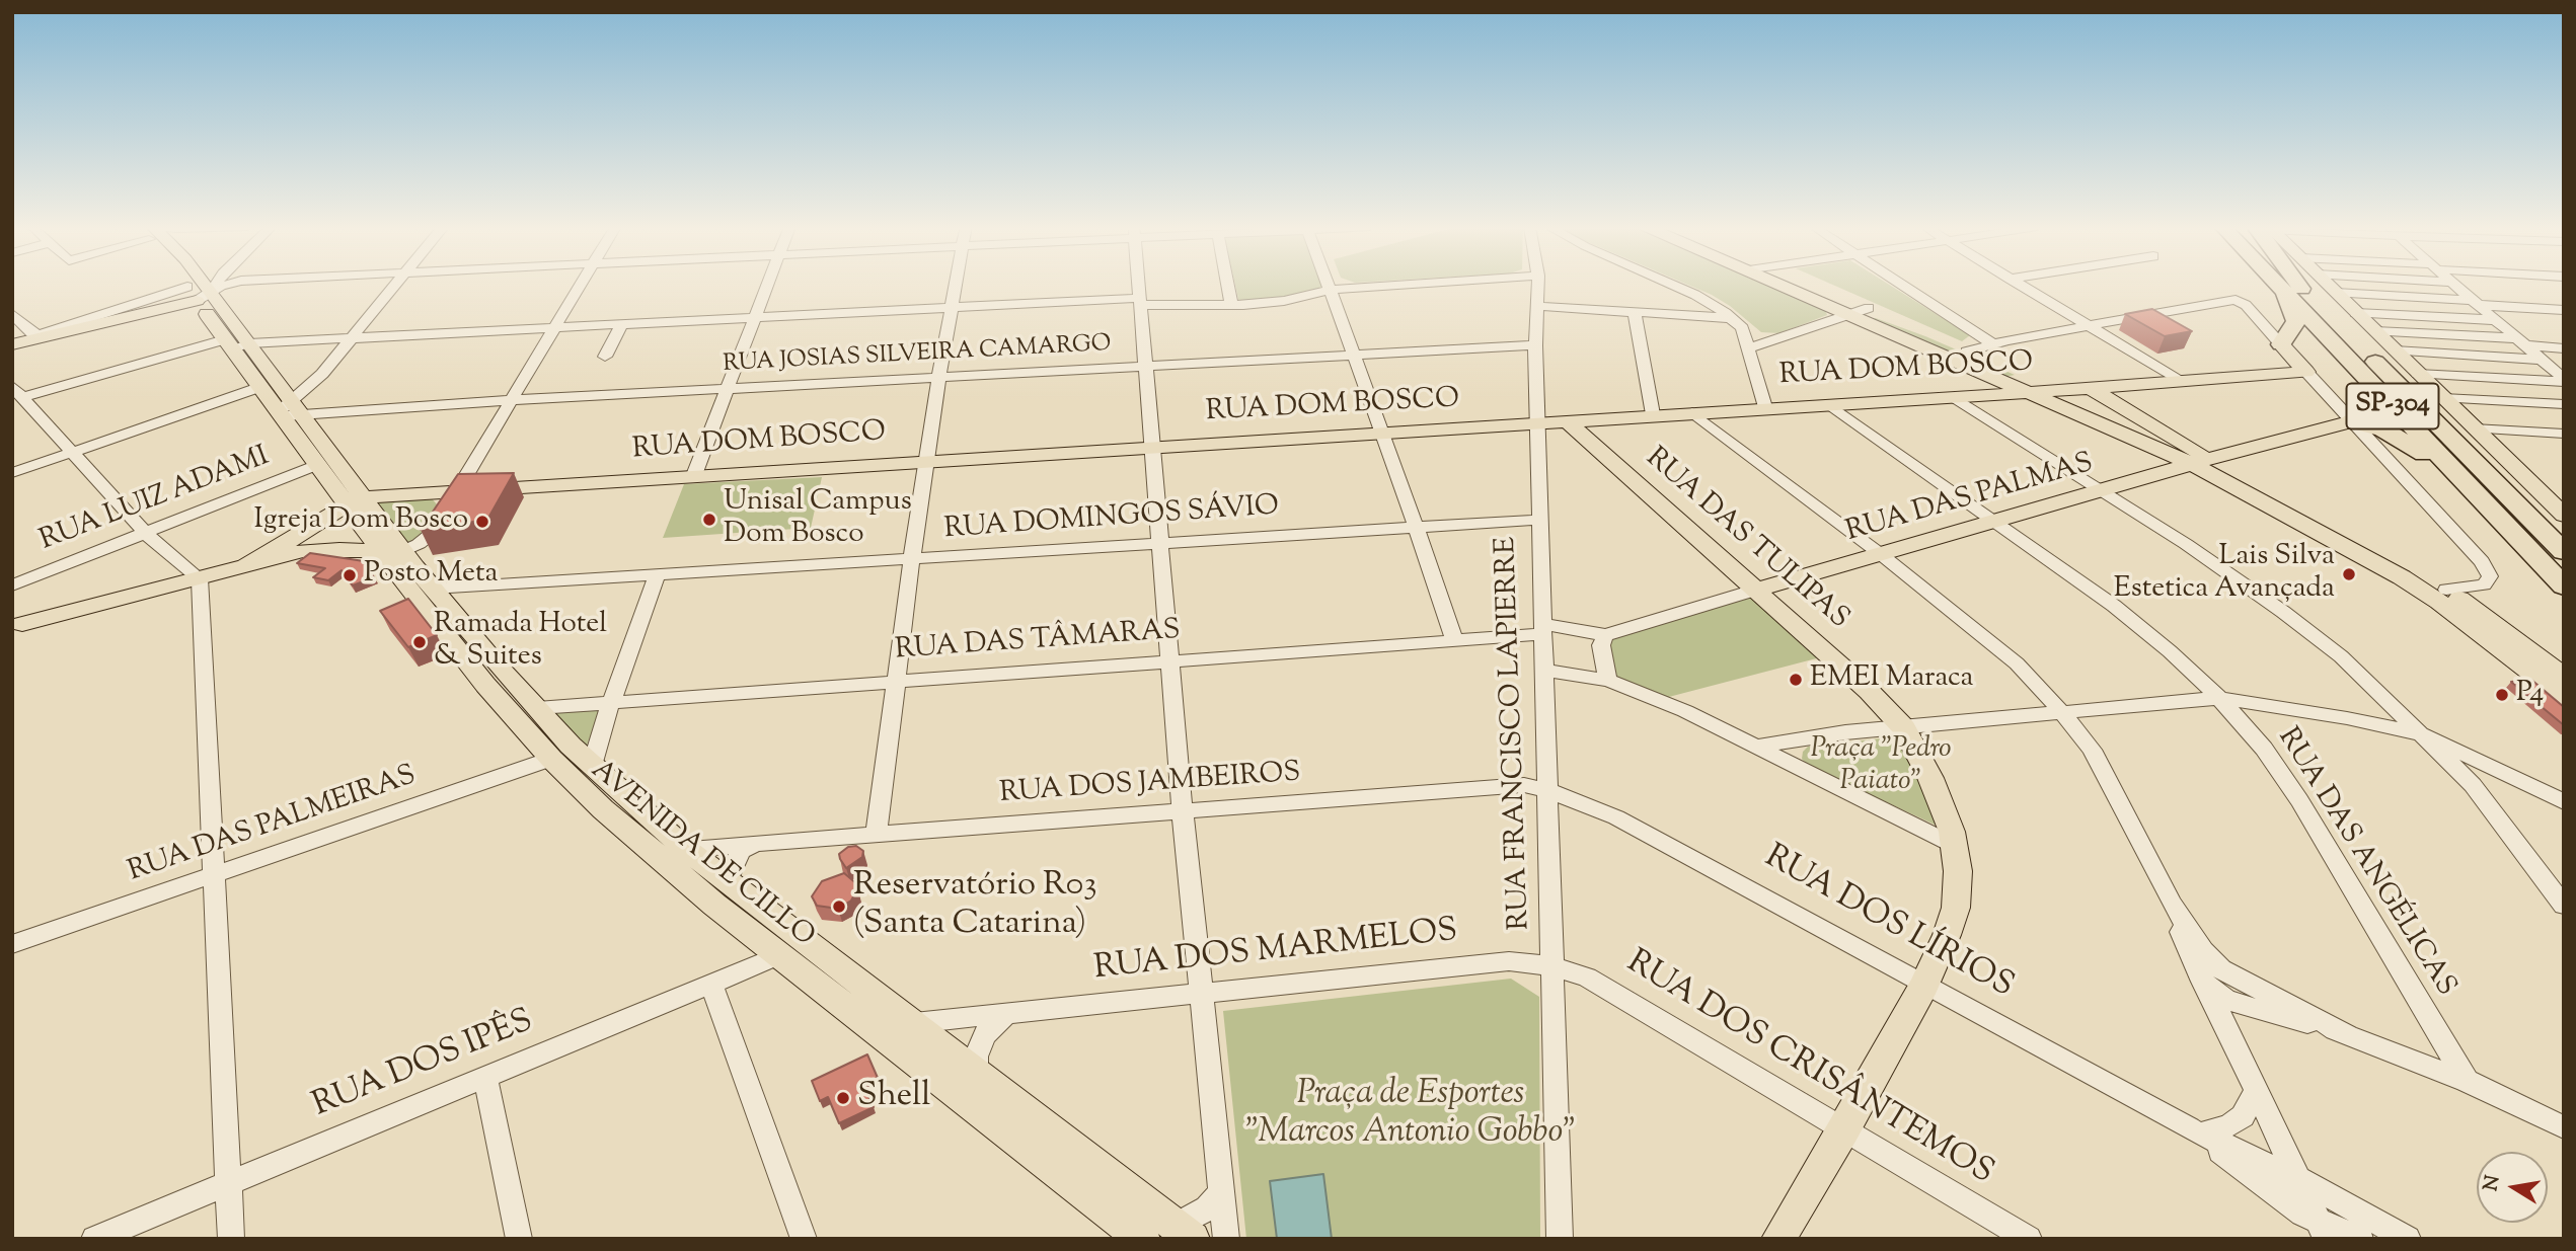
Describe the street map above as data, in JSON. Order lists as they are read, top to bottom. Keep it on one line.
{"streets":{"highway":["SP-304"],"main road":["RUA DOM BOSCO","RUA DAS PALMAS","RUA DAS TULIPAS","AVENIDA DE CILLO"],"street":["RUA JOSIAS SILVEIRA CAMARGO","RUA LUIZ ADAMI","RUA DOMINGOS SÁVIO","RUA DAS TÂMARAS","RUA FRANCISCO LAPIERRE","RUA DOS JAMBEIROS","RUA DAS PALMEIRAS","RUA DAS ANGÉLICAS","RUA DOS LÍRIOS","RUA DOS MARMELOS","RUA DOS IPÊS","RUA DOS CRISÂNTEMOS"]},"crossings":[["RUA JOSIAS SILVEIRA CAMARGO","RUA FRANCISCO LAPIERRE"],["RUA JOSIAS SILVEIRA CAMARGO","AVENIDA DE CILLO"],["RUA DOM BOSCO","RUA DAS TULIPAS"],["RUA DOM BOSCO","RUA FRANCISCO LAPIERRE"],["RUA DOM BOSCO","AVENIDA DE CILLO"],["RUA DOM BOSCO","RUA DAS ANGÉLICAS"],["RUA DAS PALMAS","RUA DAS TULIPAS"],["RUA DAS PALMAS","RUA DAS TÂMARAS"],["RUA DAS PALMAS","RUA FRANCISCO LAPIERRE"],["RUA DAS PALMAS","RUA DAS ANGÉLICAS"],["RUA LUIZ ADAMI","AVENIDA DE CILLO"],["RUA DOMINGOS SÁVIO","RUA FRANCISCO LAPIERRE"],["RUA DOMINGOS SÁVIO","AVENIDA DE CILLO"],["RUA DAS TULIPAS","RUA DOS LÍRIOS"],["RUA DAS TULIPAS","RUA DOS CRISÂNTEMOS"],["RUA DAS TÂMARAS","RUA FRANCISCO LAPIERRE"],["RUA DAS TÂMARAS","AVENIDA DE CILLO"],["RUA FRANCISCO LAPIERRE","RUA DOS JAMBEIROS"],["RUA FRANCISCO LAPIERRE","RUA DOS LÍRIOS"],["RUA FRANCISCO LAPIERRE","RUA DOS MARMELOS"],["RUA FRANCISCO LAPIERRE","RUA DOS CRISÂNTEMOS"],["RUA DOS JAMBEIROS","AVENIDA DE CILLO"],["RUA DOS JAMBEIROS","RUA DOS LÍRIOS"],["RUA DAS PALMEIRAS","AVENIDA DE CILLO"],["AVENIDA DE CILLO","RUA DOS MARMELOS"],["AVENIDA DE CILLO","RUA DOS IPÊS"],["RUA DOS MARMELOS","RUA DOS CRISÂNTEMOS"]],"parks":["Praça \"Pedro Paiato\"","Praça de Esportes \"Marcos Antonio Gobbo\""],"places":["Unisal Campus Dom Bosco","Igreja Dom Bosco","Lais Silva Estetica Avançada","Posto Meta","Ramada Hotel & Suites","EMEI Maraca","P4","Reservatório R03 (Santa Catarina)","Shell"],"north":"left"}
